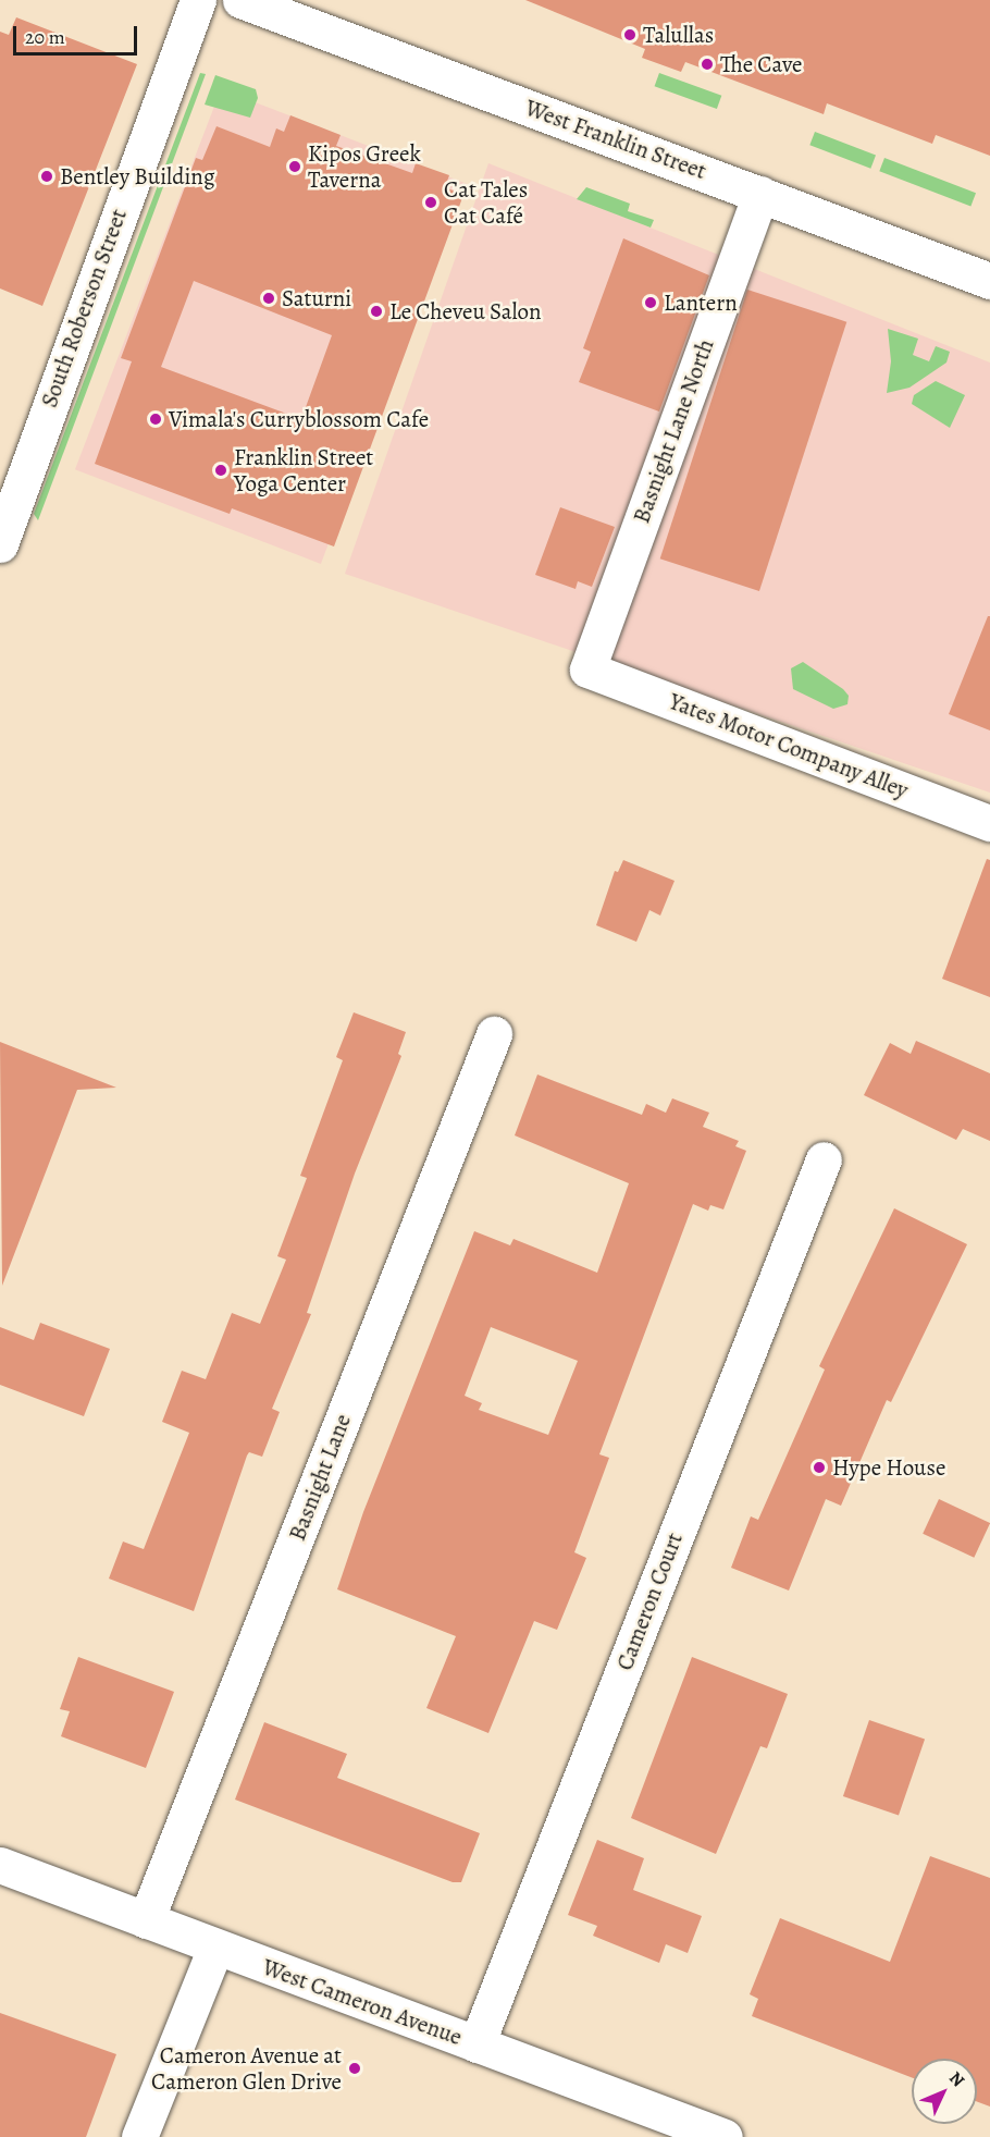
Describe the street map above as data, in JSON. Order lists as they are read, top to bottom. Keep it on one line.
{"streets":{"street":["West Franklin Street","South Roberson Street","Basnight Lane North","Yates Motor Company Alley","Basnight Lane","Cameron Court","West Cameron Avenue"]},"crossings":[["West Franklin Street","Basnight Lane North"],["Basnight Lane North","Yates Motor Company Alley"],["Basnight Lane","West Cameron Avenue"],["Cameron Court","West Cameron Avenue"]],"places":["Talullas","The Cave","Kipos Greek Taverna","Bentley Building","Cat Tales Cat Café","Saturni","Lantern","Le Cheveu Salon","Vimala's Curryblossom Cafe","Franklin Street Yoga Center","Hype House","Cameron Avenue at Cameron Glen Drive"],"scale_bar":"20 m","north":"top right"}
